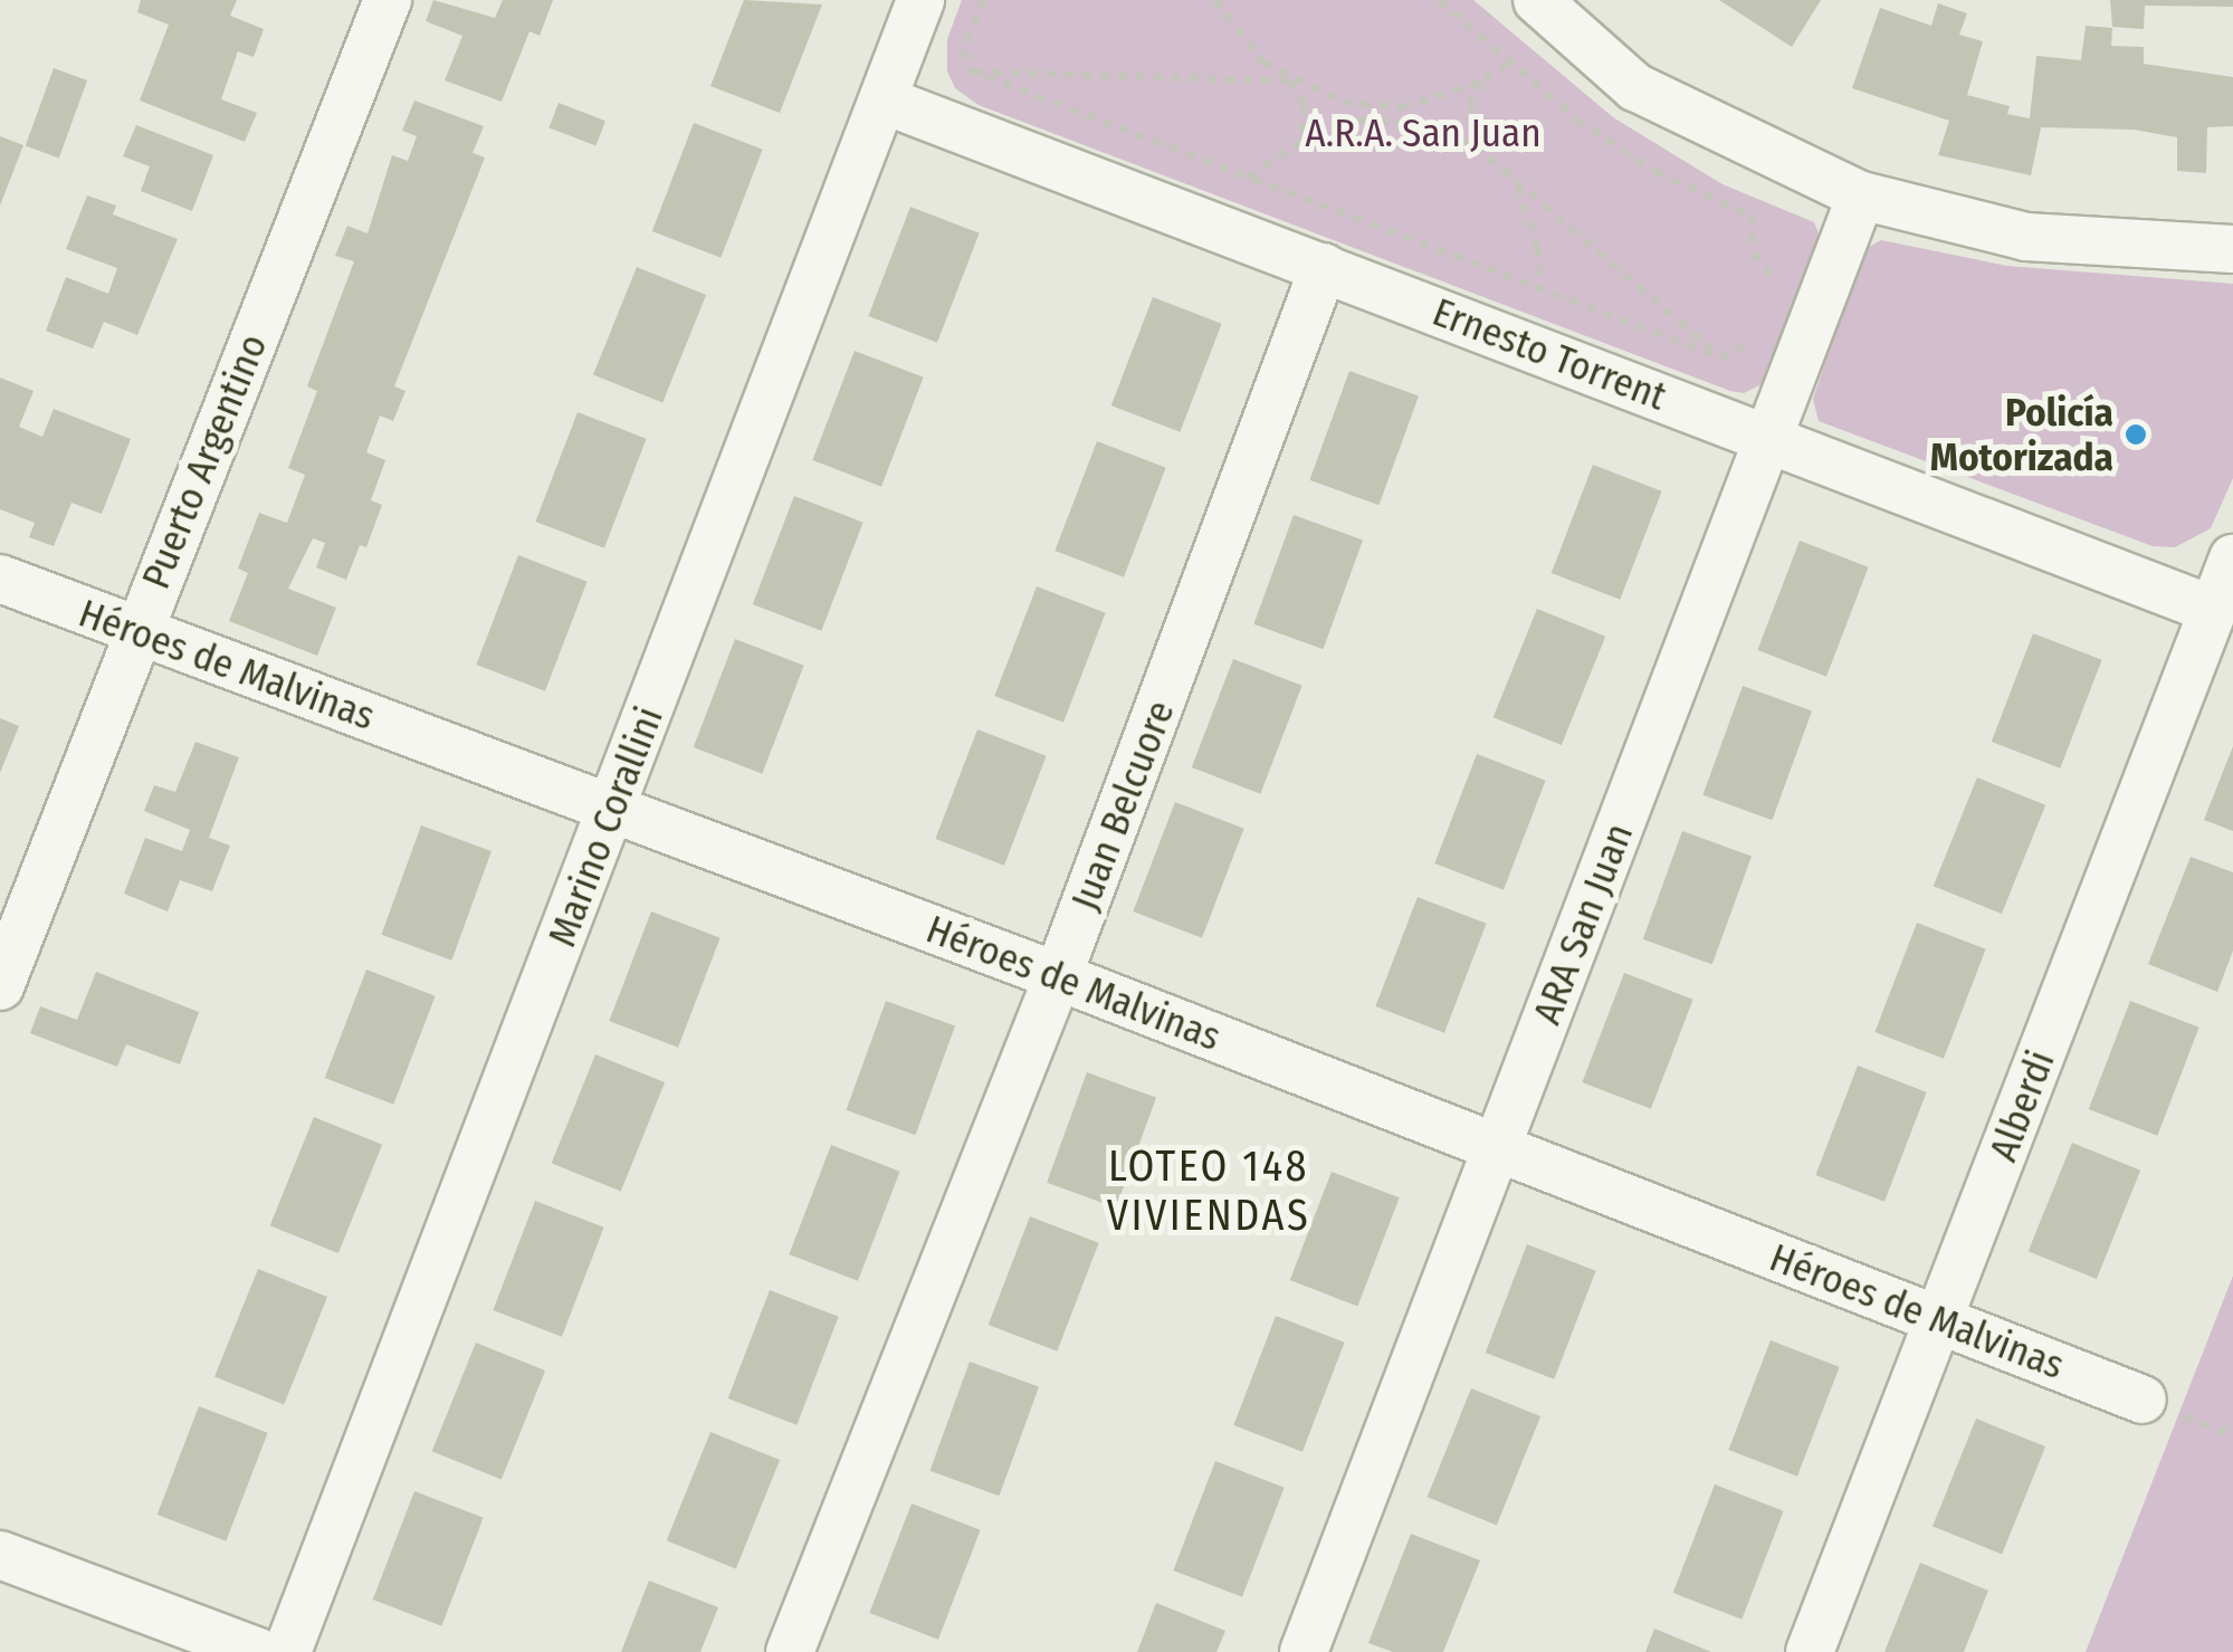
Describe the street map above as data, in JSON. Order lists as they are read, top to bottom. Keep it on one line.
{"streets":{"street":["Ernesto Torrent","Puerto Argentino","Héroes de Malvinas","Juan Belcuore","Marino Corallini","ARA San Juan","Alberdi"]},"crossings":[["Ernesto Torrent","Juan Belcuore"],["Ernesto Torrent","Marino Corallini"],["Ernesto Torrent","ARA San Juan"],["Ernesto Torrent","Alberdi"],["Puerto Argentino","Héroes de Malvinas"],["Héroes de Malvinas","Juan Belcuore"],["Héroes de Malvinas","Marino Corallini"],["Héroes de Malvinas","ARA San Juan"],["Héroes de Malvinas","Alberdi"]],"districts":["LOTEO 148 VIVIENDAS"],"parks":["A.R.A. San Juan"],"places":["Policía Motorizada"]}
